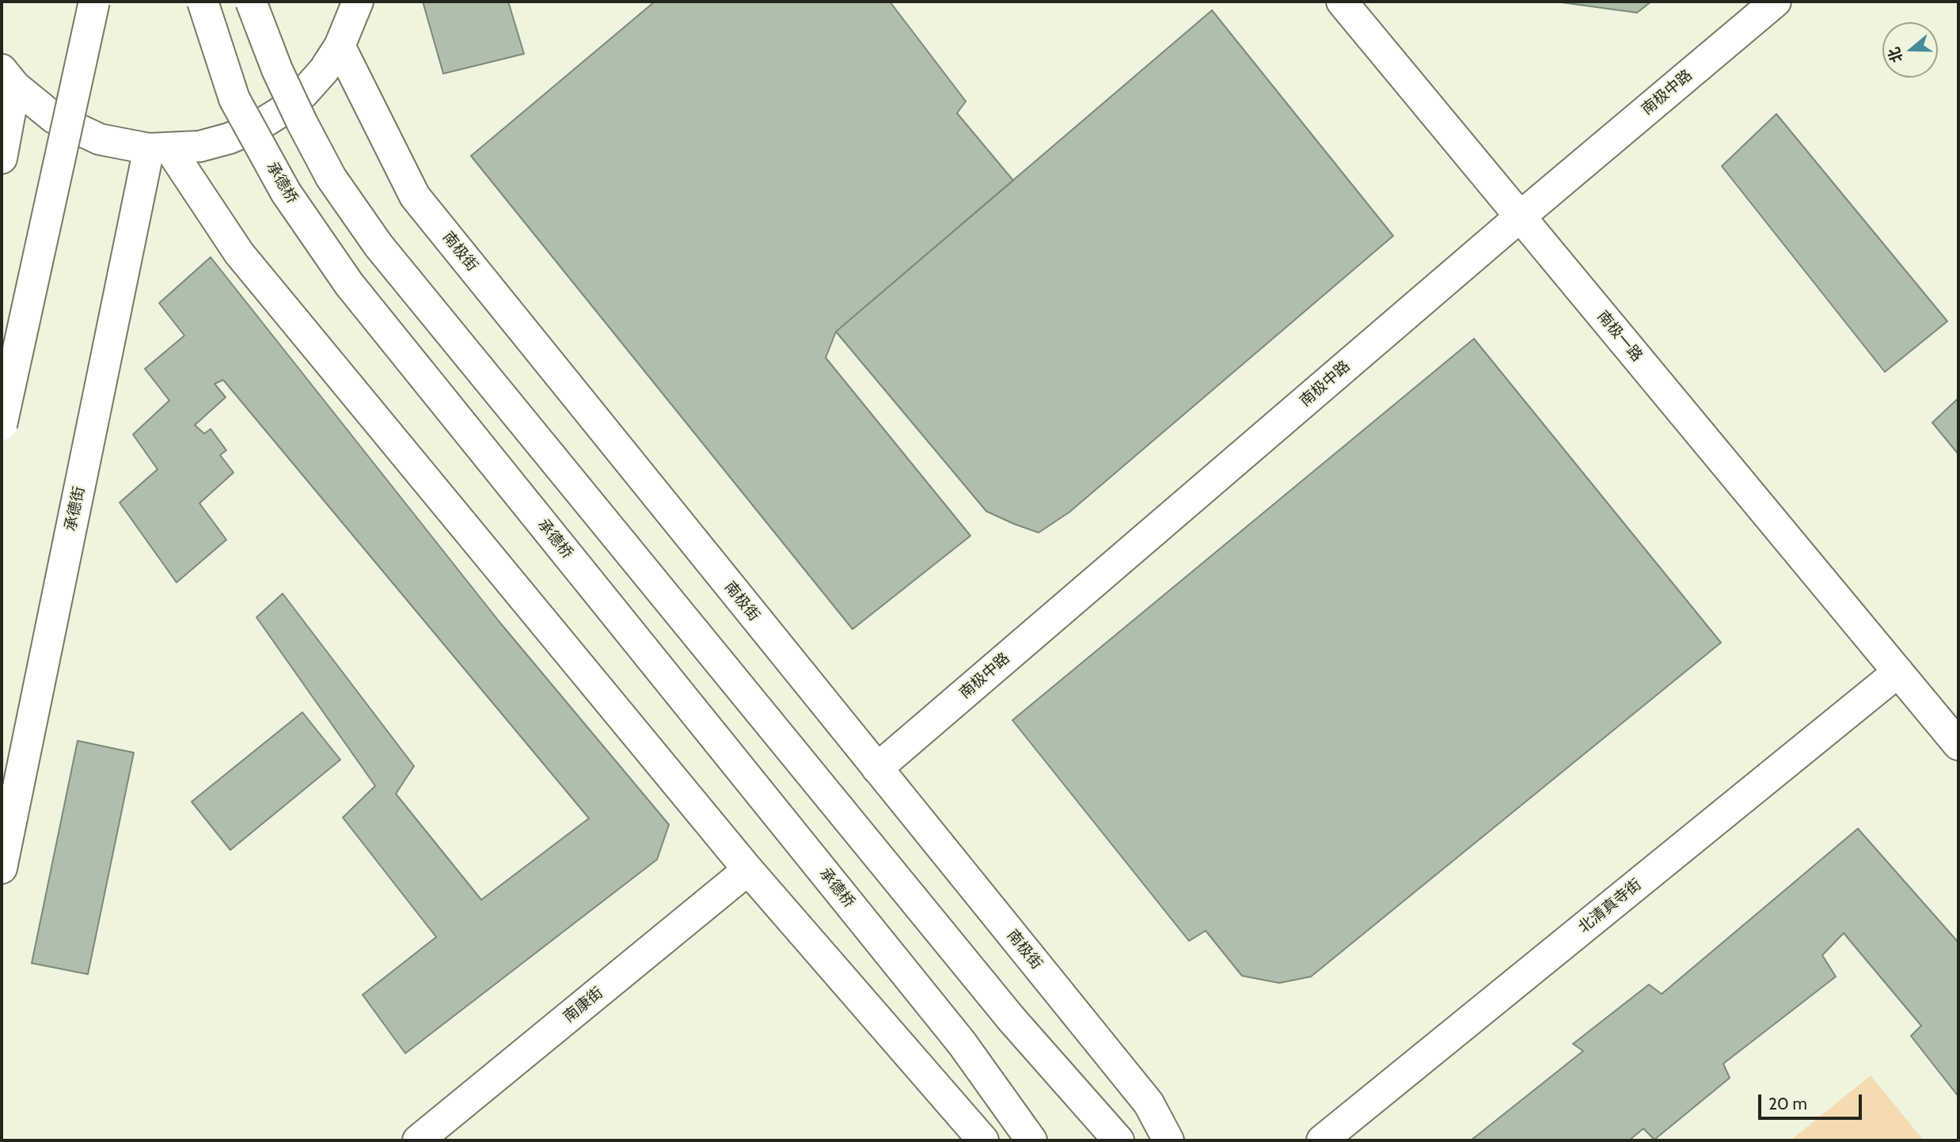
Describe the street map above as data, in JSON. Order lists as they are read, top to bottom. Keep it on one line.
{"streets":{"main road":["南极中路","承德桥","南极街","南极一路","承德街","北清真寺街","南康街"]},"crossings":[["南极中路","南极街"],["南极中路","南极一路"],["南极一路","北清真寺街"]],"scale_bar":"20 m","north":"left"}
